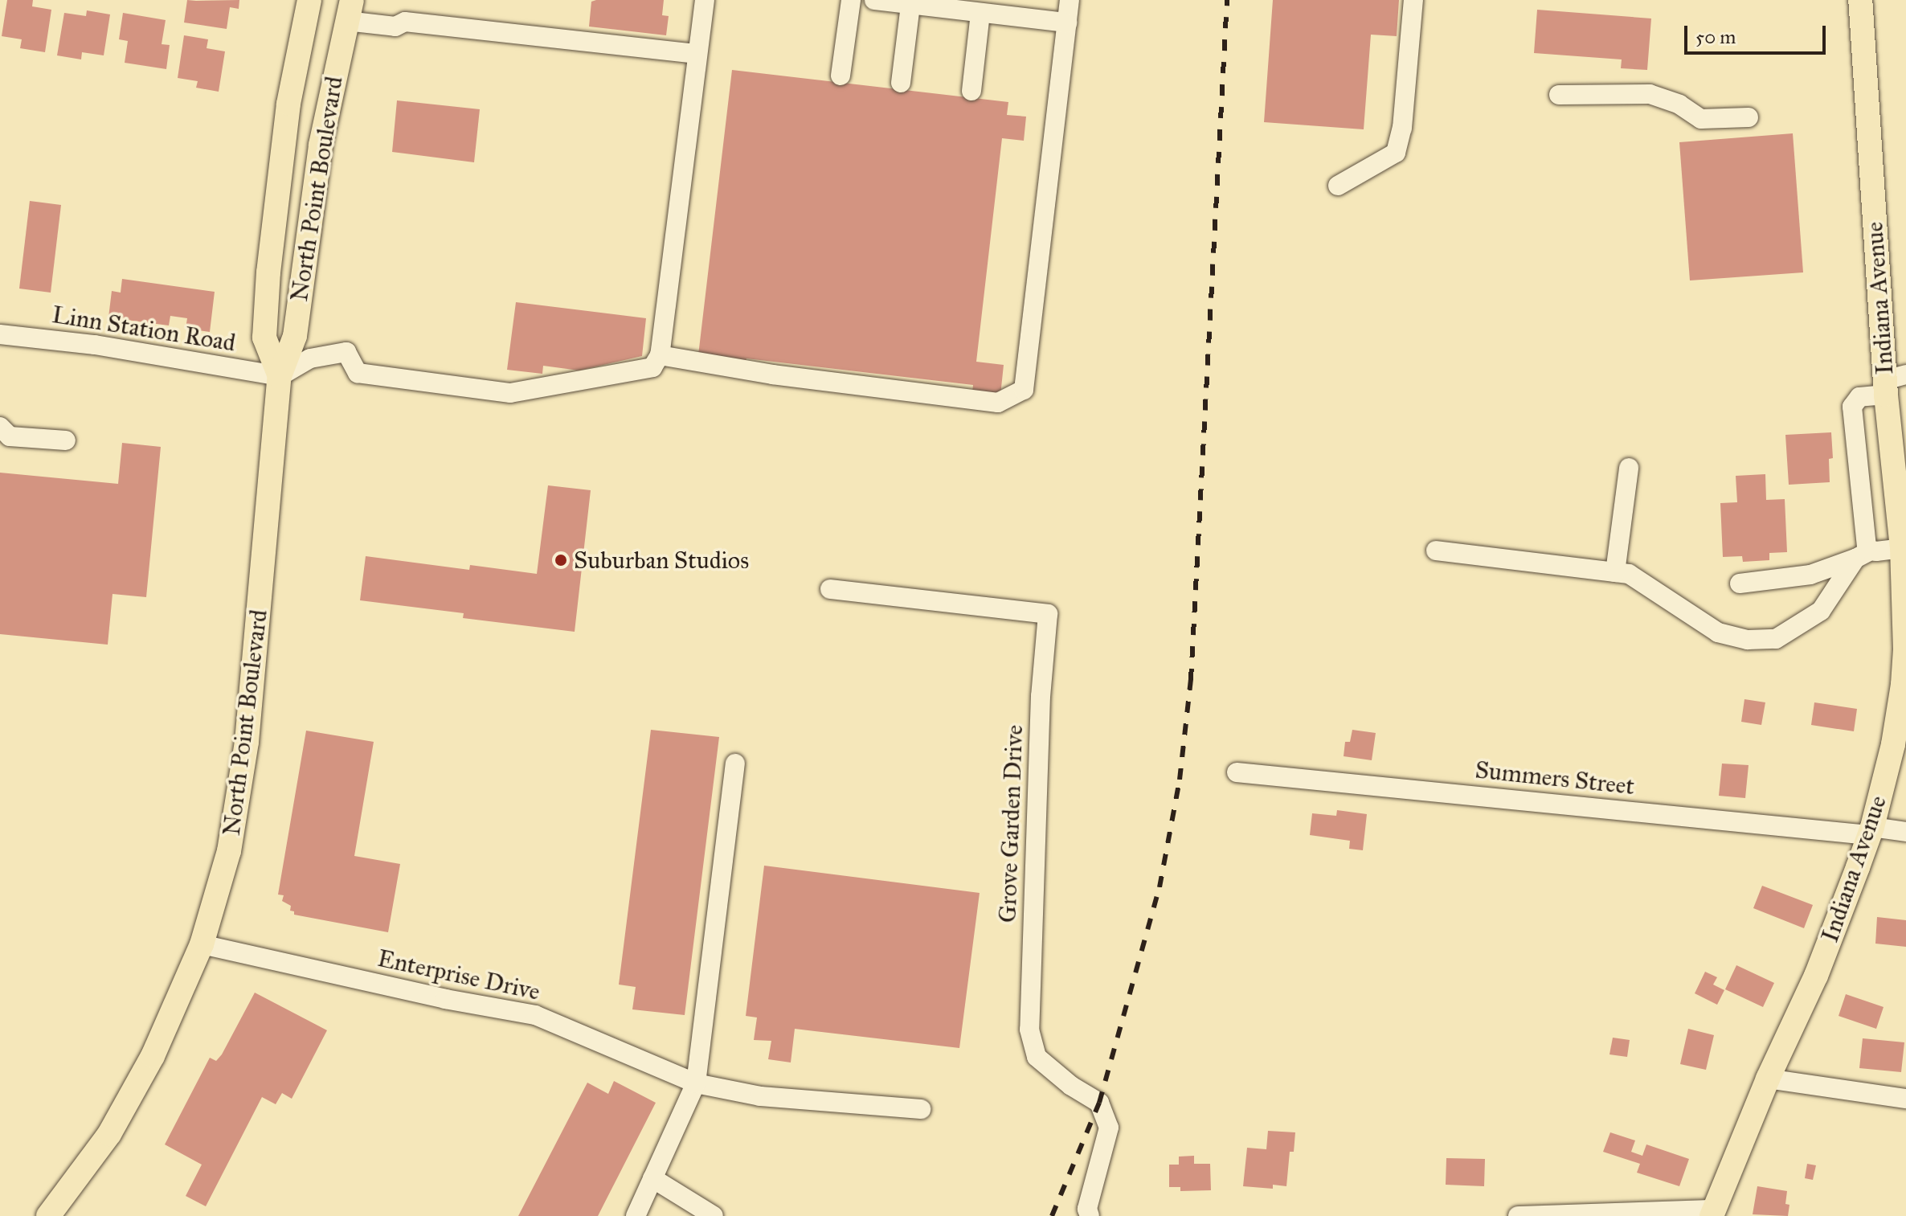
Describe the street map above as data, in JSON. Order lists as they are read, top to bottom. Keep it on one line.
{"streets":{"main road":["North Point Boulevard","Indiana Avenue"],"street":["Linn Station Road","Summers Street","Grove Garden Drive","Enterprise Drive"]},"crossings":[["North Point Boulevard","Linn Station Road"],["North Point Boulevard","Enterprise Drive"],["Indiana Avenue","Summers Street"]],"places":["Suburban Studios"],"scale_bar":"50 m"}
